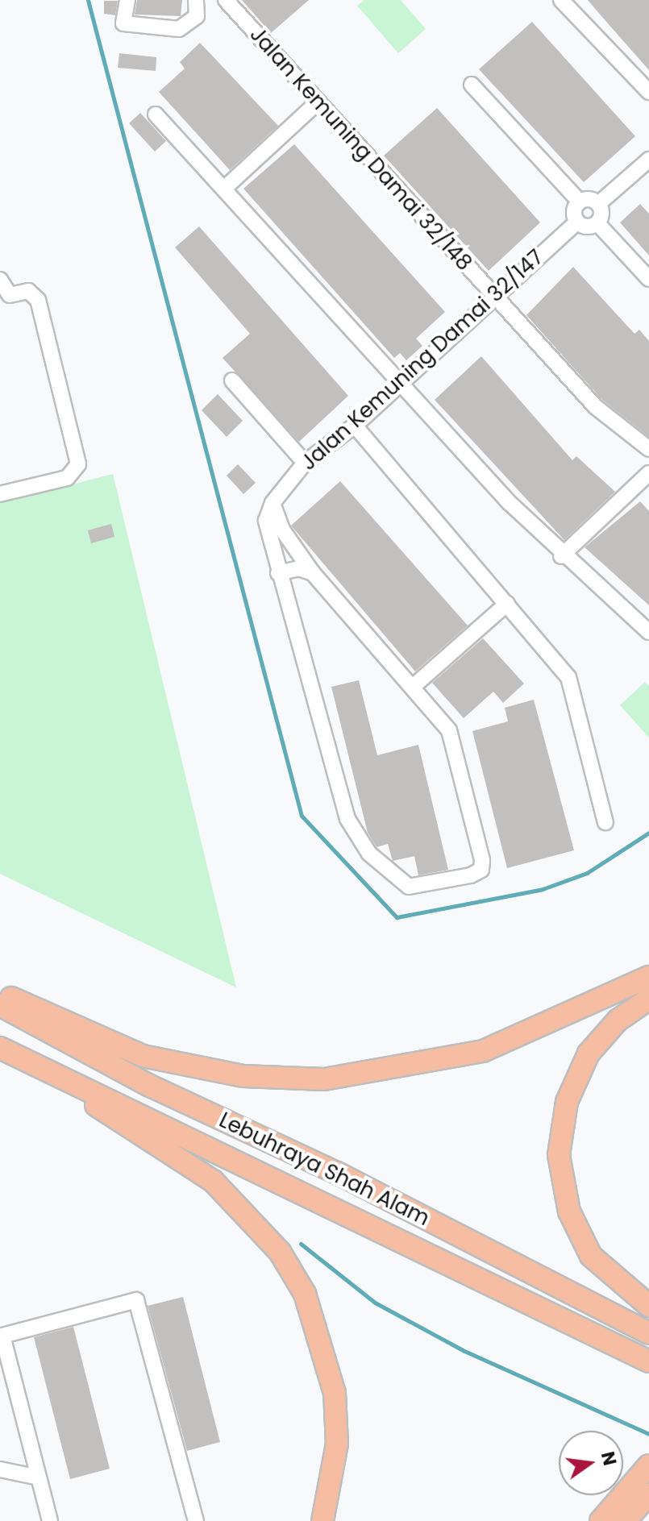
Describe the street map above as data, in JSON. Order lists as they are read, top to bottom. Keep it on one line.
{"streets":{"highway":["Lebuhraya Shah Alam"],"street":["Jalan Kemuning Damai 32/148","Jalan Kemuning Damai 32/147"]},"crossings":[["Jalan Kemuning Damai 32/148","Jalan Kemuning Damai 32/147"]],"north":"right"}
